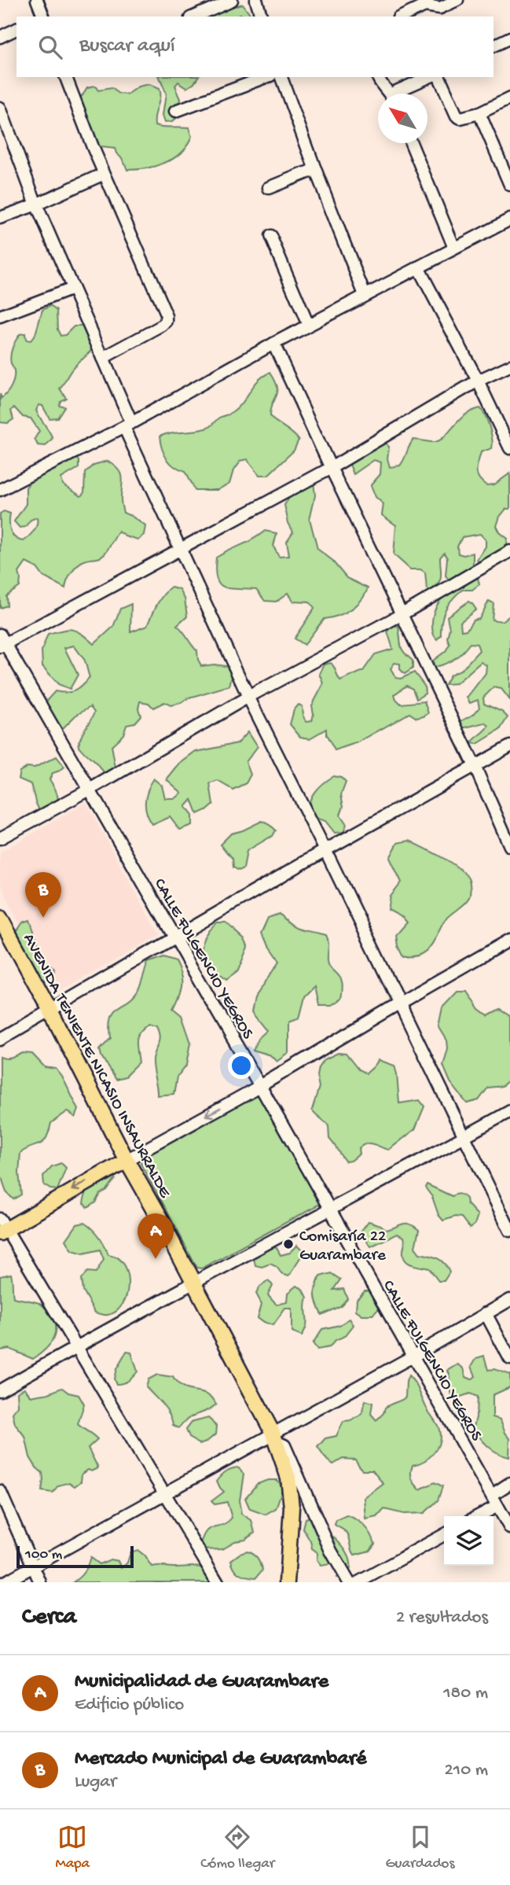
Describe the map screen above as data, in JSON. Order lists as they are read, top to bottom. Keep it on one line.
{"streets":{"main road":["AVENIDA TENIENTE NICASIO INSAURRALDE"],"street":["CALLE FULGENCIO YEGROS"]},"places":["Comisaría 22 Guarambare"],"scale_bar":"100 m","north":"top left","page":{"search":"Buscar aquí","pins":["B","A"],"scale":"100 m","heading":["Cerca","2 resultados"],"list":[{"mark":"A","name":"Municipalidad de Guarambare","note":"Edificio público","value":"180 m"},{"mark":"B","name":"Mercado Municipal de Guarambaré","note":"Lugar","value":"210 m"}],"nav":["Mapa","Cómo llegar","Guardados"]}}
